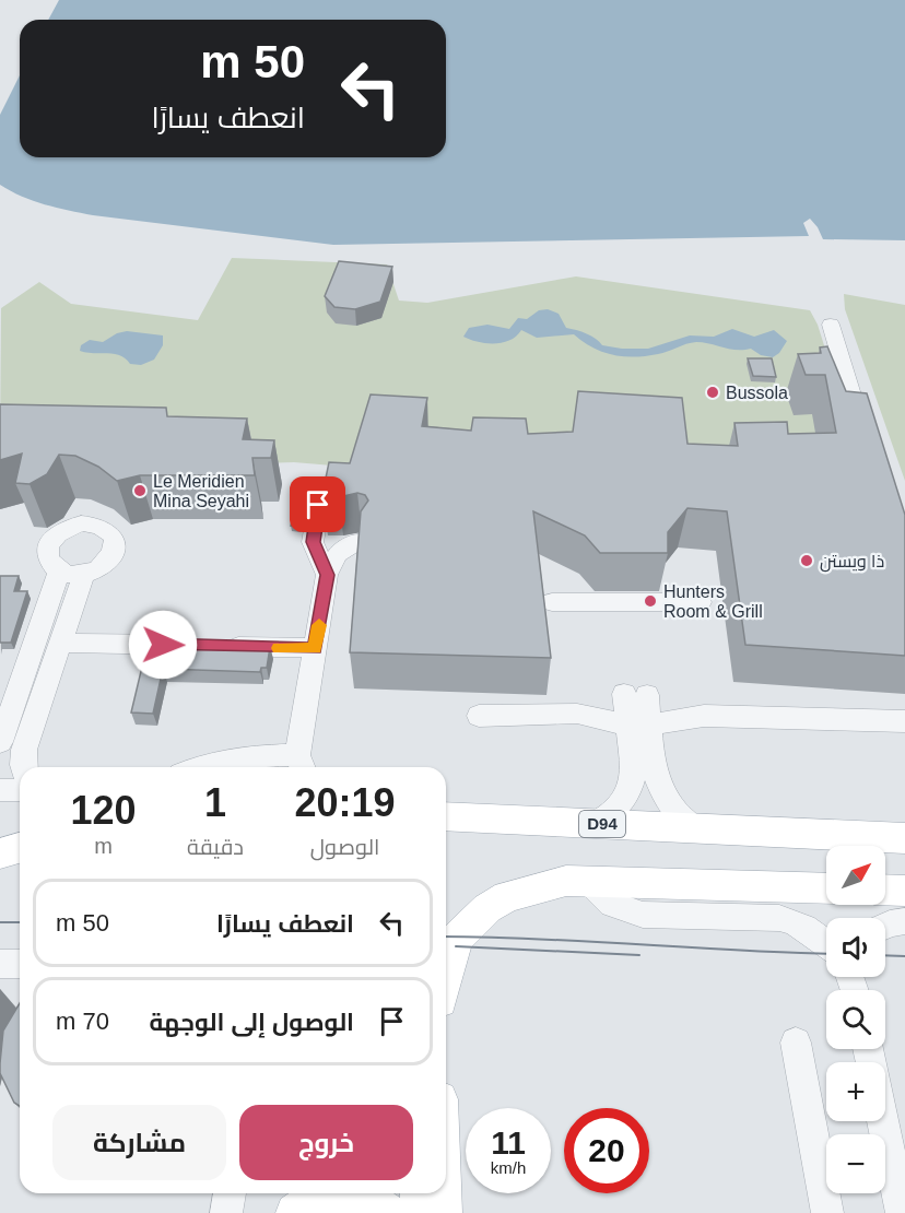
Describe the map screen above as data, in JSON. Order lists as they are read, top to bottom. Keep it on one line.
{"streets":{"main road":["D94"]},"places":["Bussola","Le Meridien Mina Seyahi","ذا ويستن","Hunters Room & Grill"],"north":"top right","page":{"turn":["50 m","انعطف يسارًا"],"eta":["20:19","الوصول","1","دقيقة","120","m"],"map_buttons":["+","−"],"list":[{"name":"انعطف يسارًا","value":"50 m"},{"name":"الوصول إلى الوجهة","value":"70 m"}],"buttons":["خروج","مشاركة"],"speed":"11 km/h","limit":"20"}}
